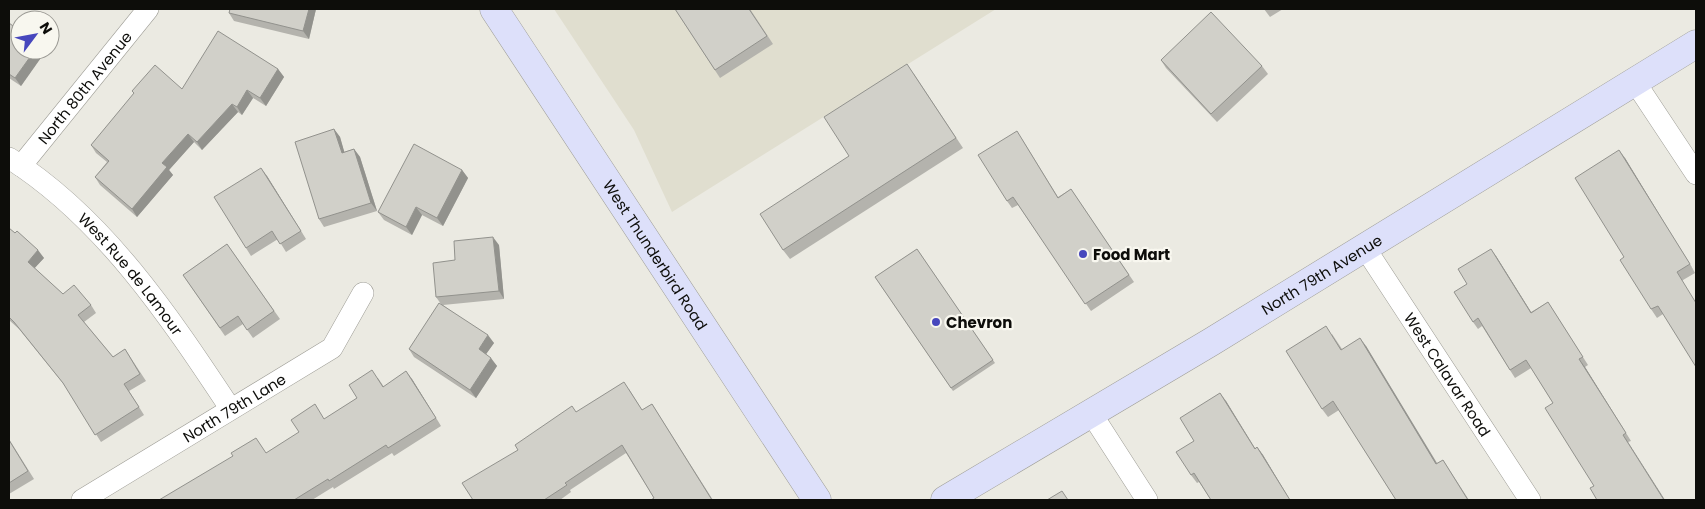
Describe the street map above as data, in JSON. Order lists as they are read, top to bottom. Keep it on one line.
{"streets":{"street":["North 80th Avenue","West Thunderbird Road","West Rue de Lamour","North 79th Avenue","West Calavar Road","North 79th Lane"]},"crossings":[["North 80th Avenue","West Rue de Lamour"],["West Rue de Lamour","North 79th Lane"],["North 79th Avenue","West Calavar Road"]],"places":["Food Mart","Chevron"],"north":"top right"}
